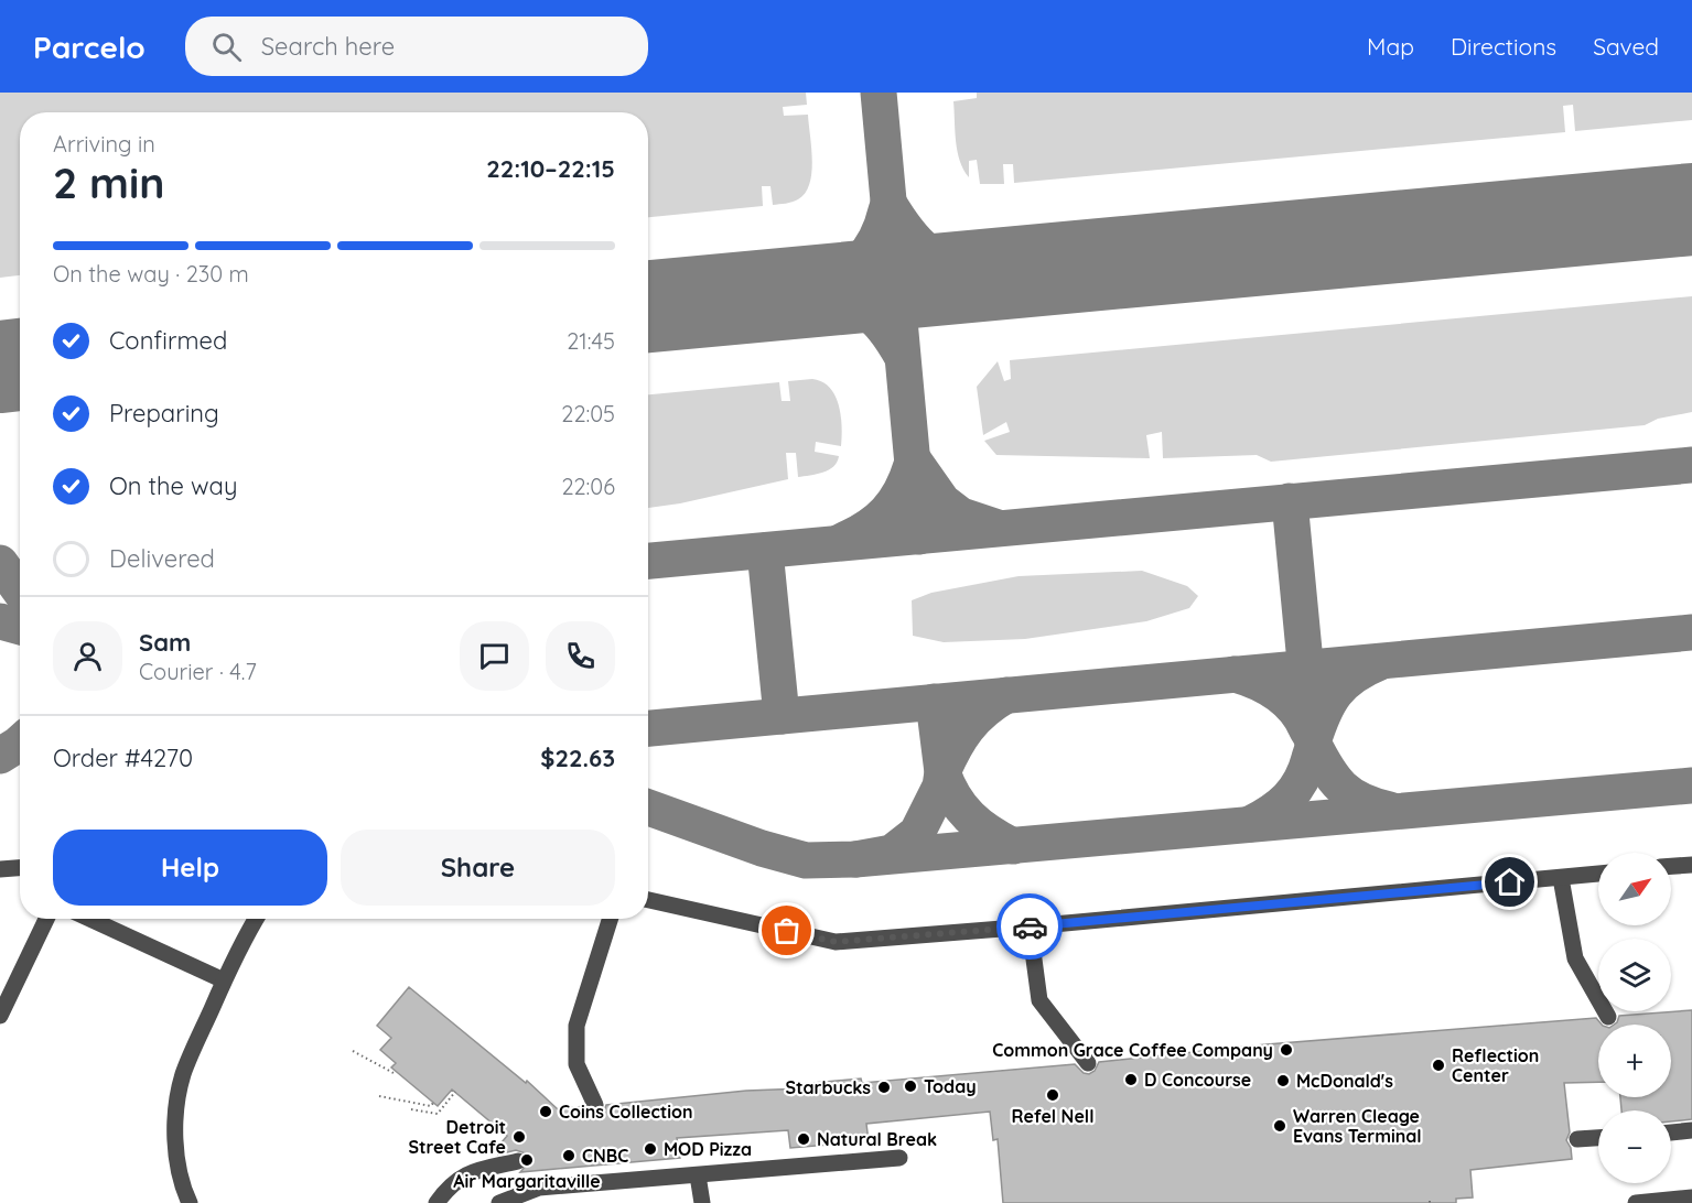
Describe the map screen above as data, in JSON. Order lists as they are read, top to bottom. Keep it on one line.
{"places":["Common Grace Coffee Company","Reflection Center","D Concourse","McDonald's","Today","Starbucks","Refel Nell","Coins Collection","Warren Cleage Evans Terminal","Detroit Street Cafe","Natural Break","MOD Pizza","CNBC","Air Margaritaville"],"north":"top right","page":{"header":"Parcelo","search":"Search here","nav":["Map","Directions","Saved"],"heading":["2 min","Arriving in","22:10–22:15"],"panel":["Sam","Courier · 4.7","Order #4270","$22.63"],"bar":"On the way · 230 m","list":[["Confirmed","21:45"],["Preparing","22:05"],["On the way","22:06"],"Delivered"],"buttons":["Help","Share"],"map_buttons":["+","−"]}}
